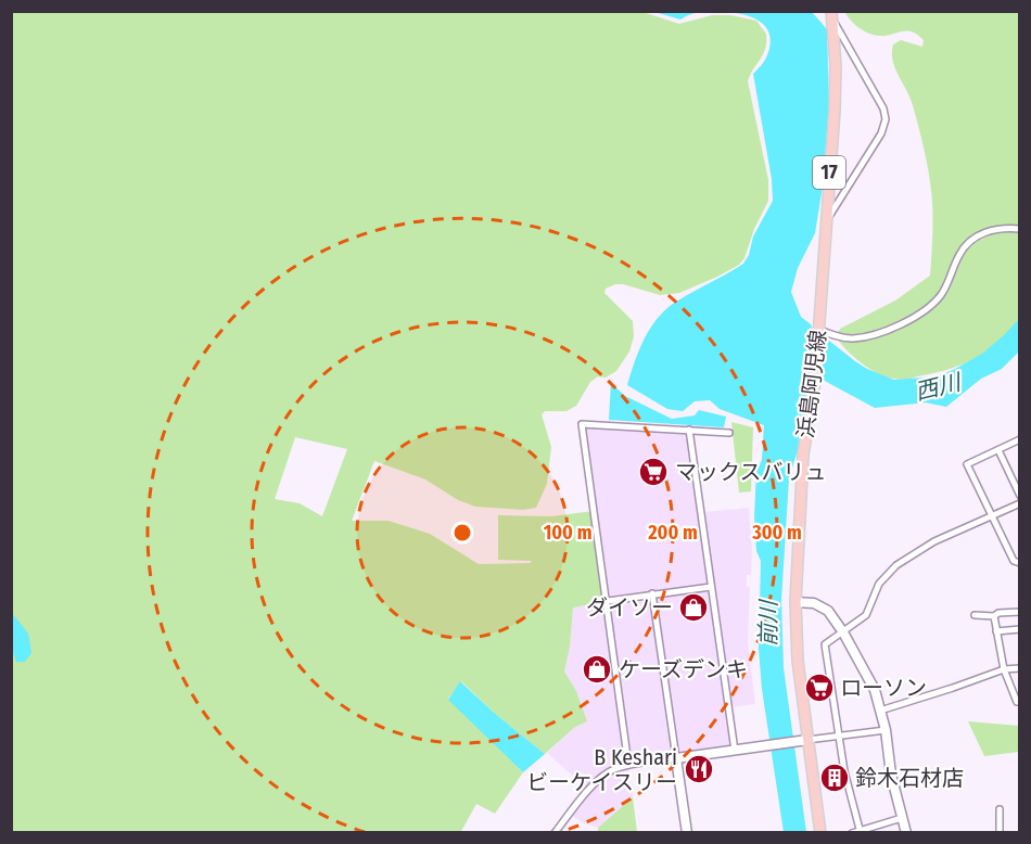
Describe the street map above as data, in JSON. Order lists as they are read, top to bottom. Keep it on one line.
{"streets":{"main road":["17","浜島阿児線"]},"water":["西川","前川"],"places":{"supermarket":["マックスバリュ","ローソン"],"shop":["ダイソー","ケーズデンキ"],"restaurant":["B Keshari ビーケイスリー"],"building":["鈴木石材店"]},"rings":["100 m","200 m","300 m"]}
